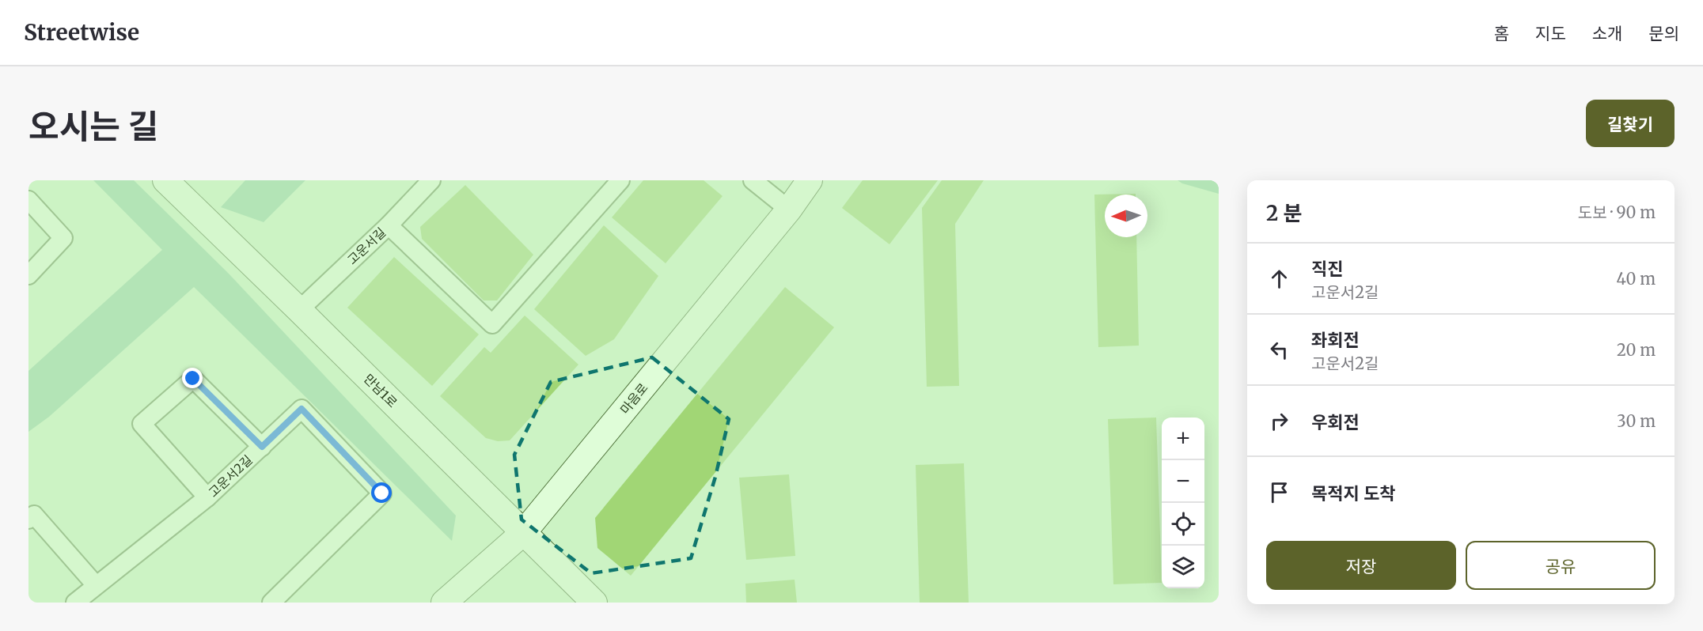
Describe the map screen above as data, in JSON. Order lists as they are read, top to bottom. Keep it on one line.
{"streets":{"street":["고운서길","만남1로","마음로","고운서2길"]},"crossings":[["고운서길","만남1로"],["만남1로","마음로"]],"north":"left","page":{"header":"Streetwise","nav":["홈","지도","소개","문의"],"title":"오시는 길","buttons":["길찾기",["저장","공유"]],"heading":["2 분","도보 · 90 m"],"list":[["직진","고운서2길","40 m"],["좌회전","고운서2길","20 m"],["우회전","30 m"],"목적지 도착"],"map_buttons":["+","−"]}}
